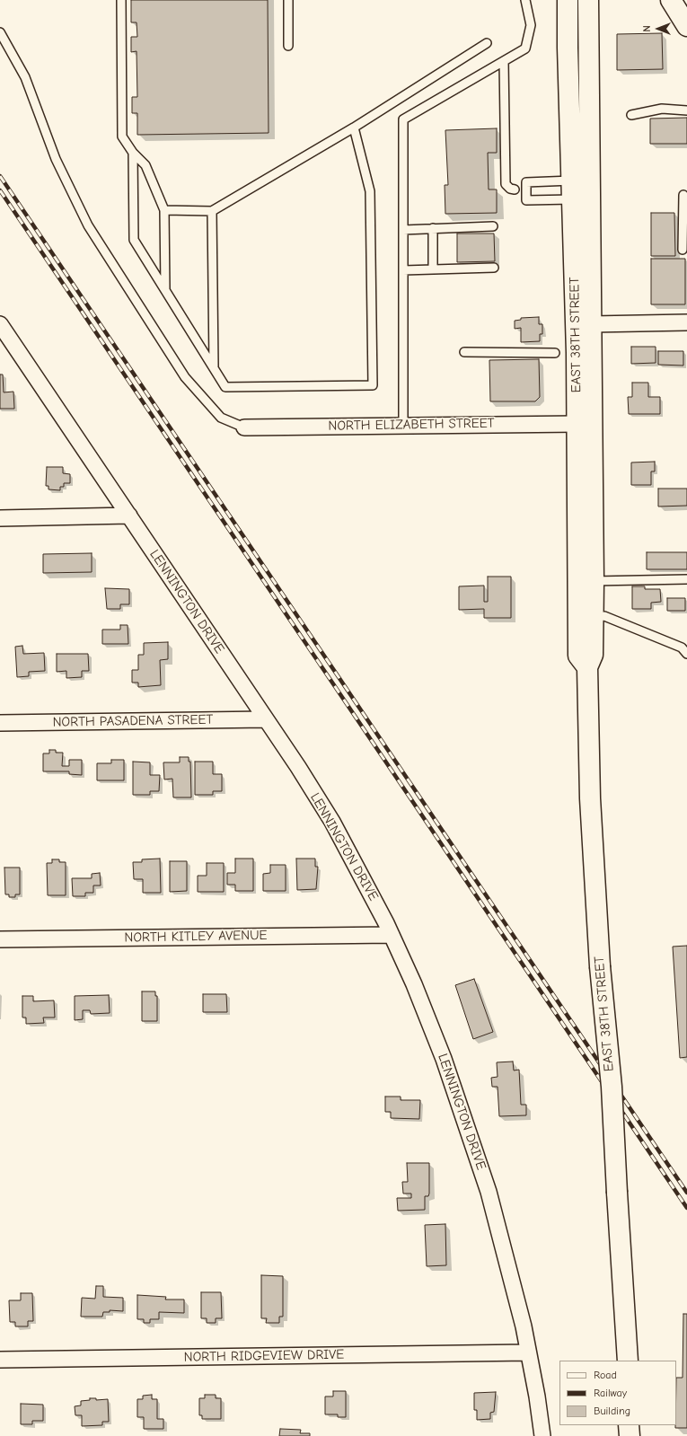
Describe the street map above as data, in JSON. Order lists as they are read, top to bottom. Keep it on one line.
{"streets":{"main road":["EAST 38TH STREET"],"street":["NORTH ELIZABETH STREET","LENNINGTON DRIVE","NORTH PASADENA STREET","NORTH KITLEY AVENUE","NORTH RIDGEVIEW DRIVE"]},"crossings":[["EAST 38TH STREET","NORTH ELIZABETH STREET"],["LENNINGTON DRIVE","NORTH PASADENA STREET"],["LENNINGTON DRIVE","NORTH KITLEY AVENUE"],["LENNINGTON DRIVE","NORTH RIDGEVIEW DRIVE"]],"legend":["Road","Railway","Building"],"north":"left"}
